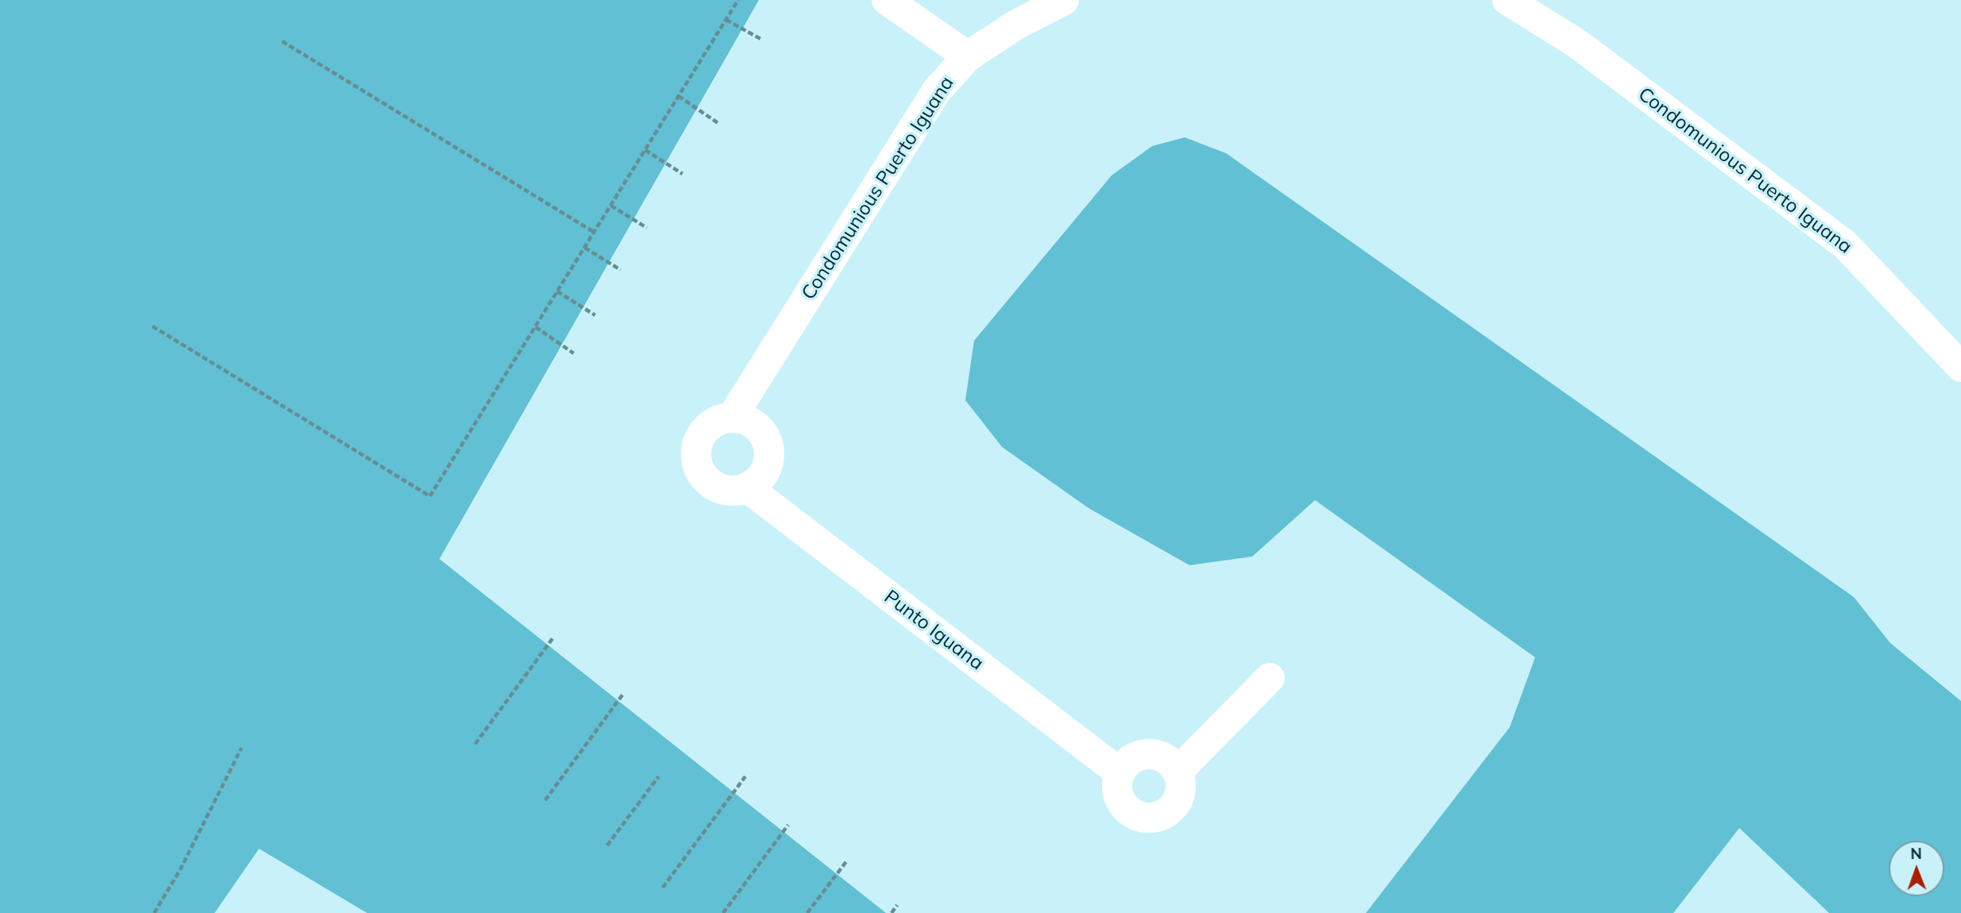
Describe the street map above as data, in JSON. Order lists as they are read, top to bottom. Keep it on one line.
{"streets":{"street":["Condomunious Puerto Iguana","Punto Iguana"]},"crossings":[["Condomunious Puerto Iguana","Punto Iguana"]],"north":"top"}
